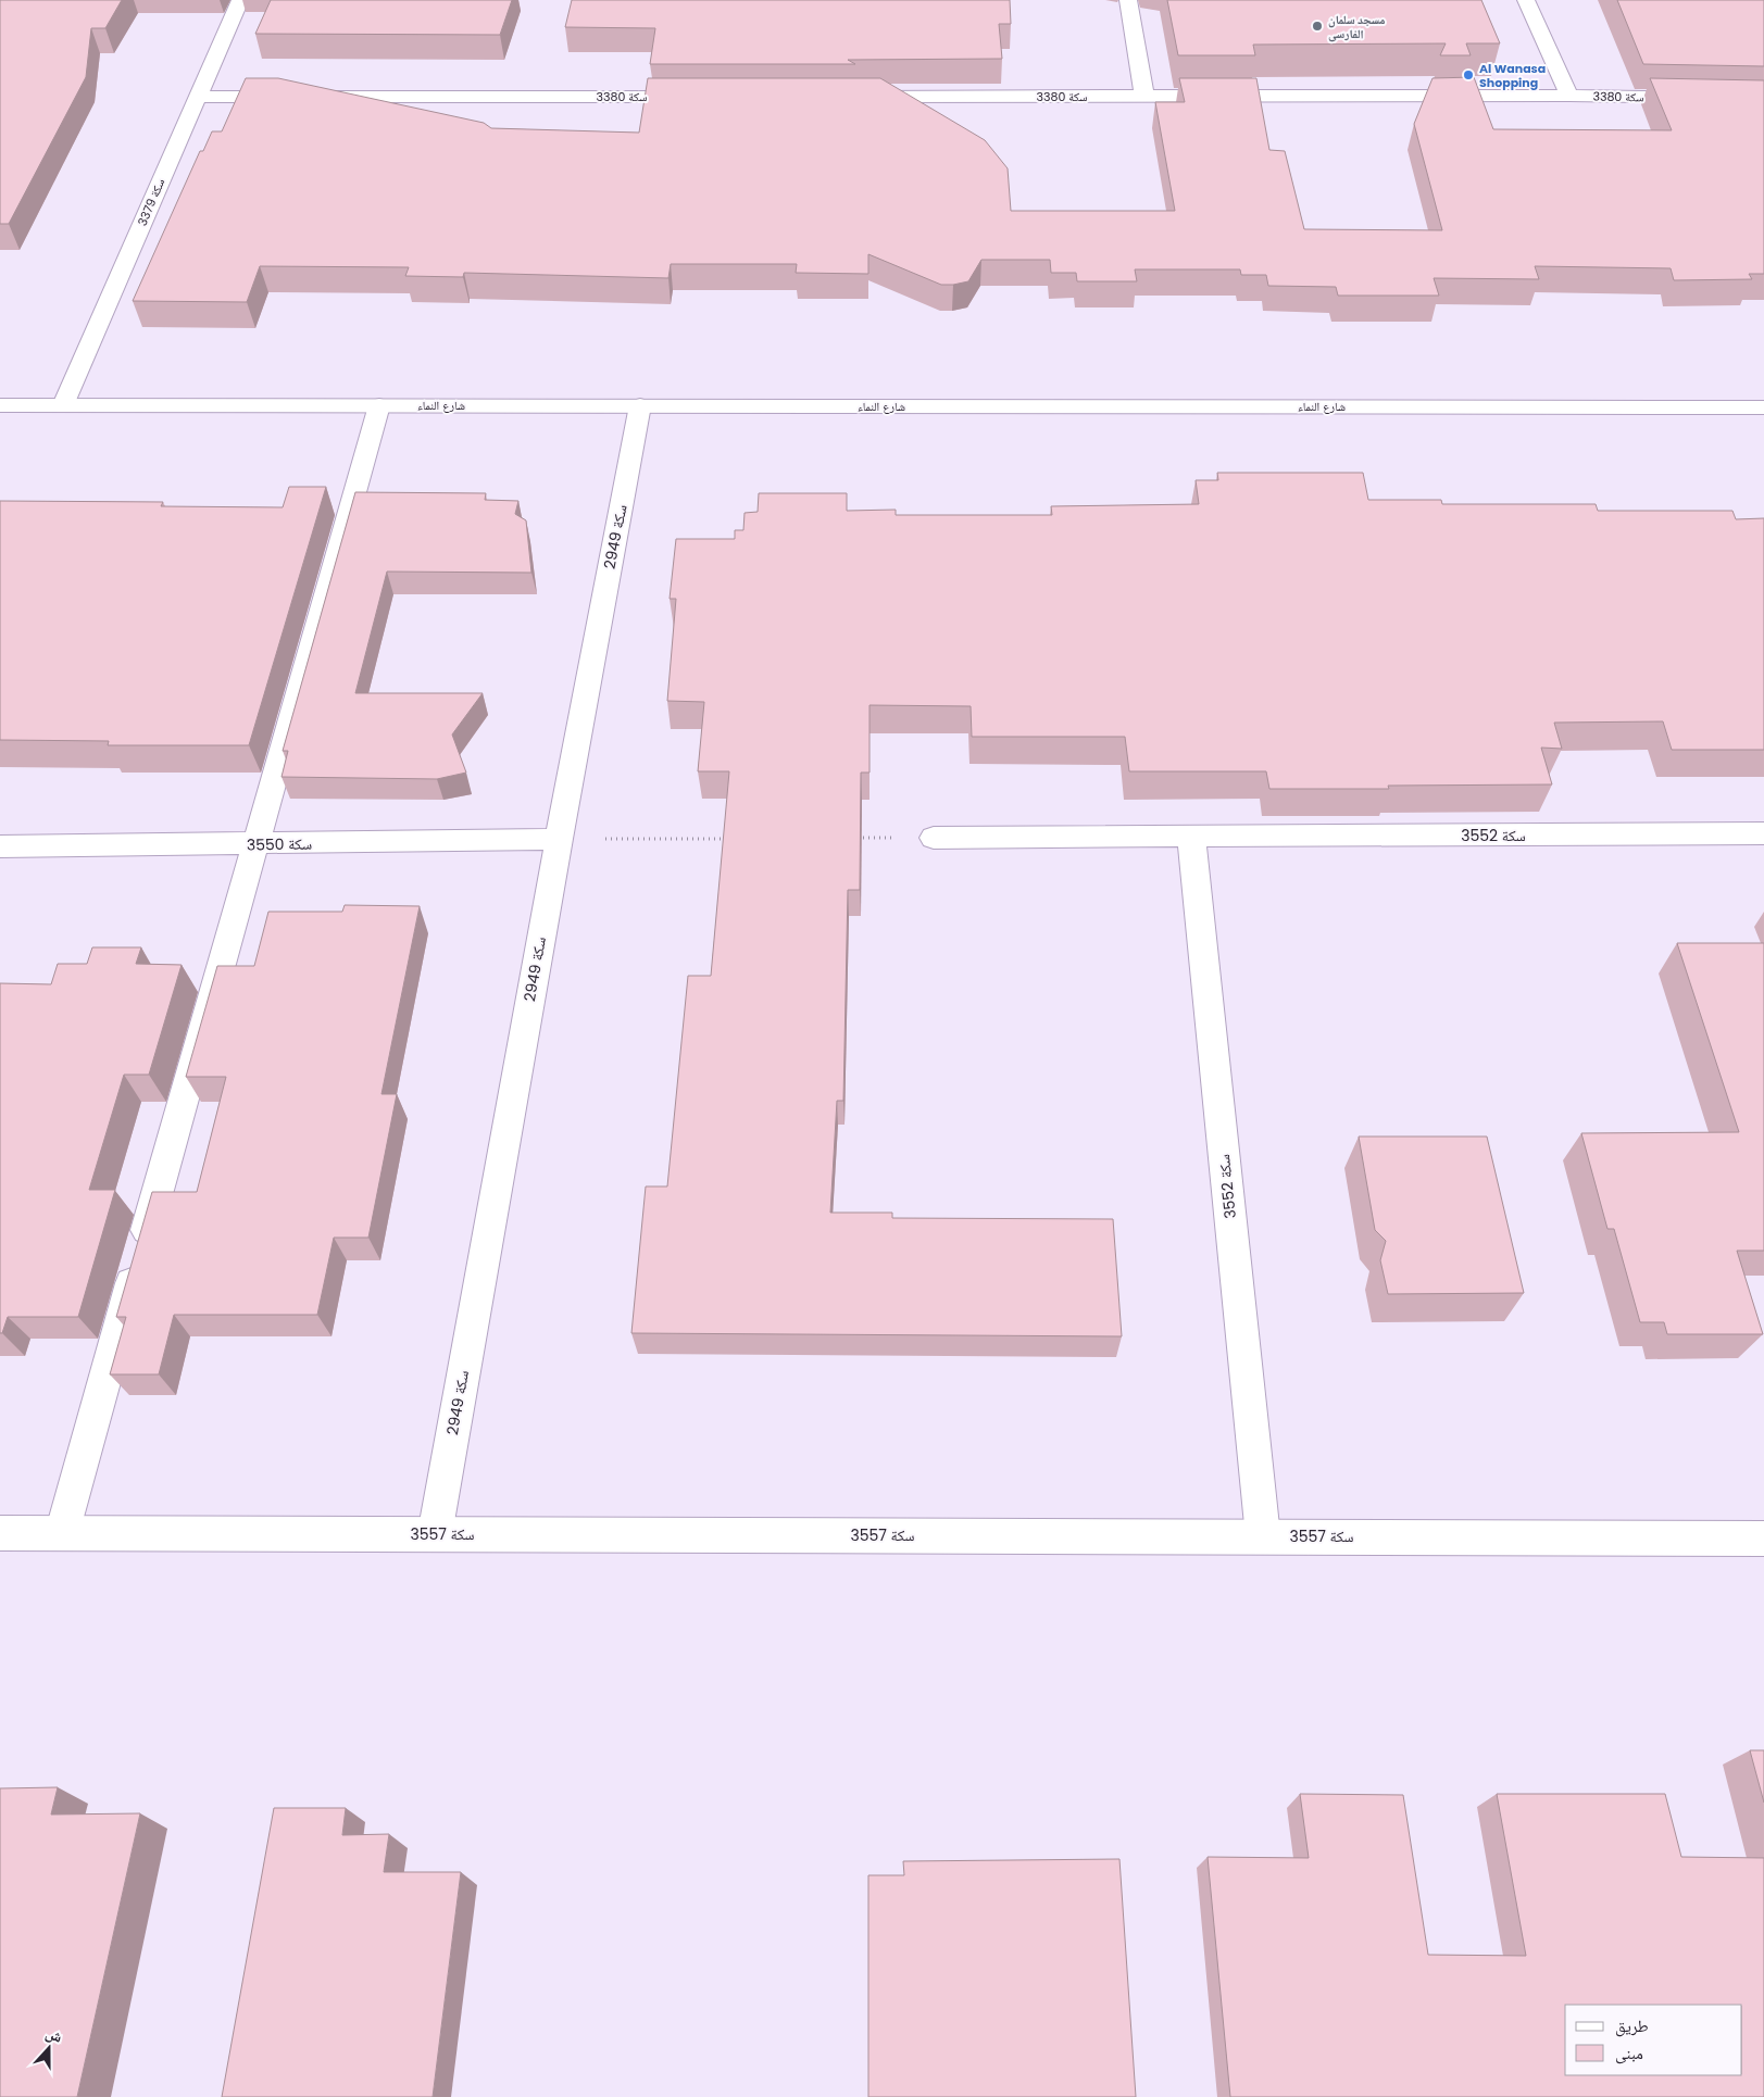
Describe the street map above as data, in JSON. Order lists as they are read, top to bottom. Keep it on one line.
{"streets":{"street":["سكة 3380","سكة 3379","شارع النماء","سكة 2949","سكة 3552","سكة 3550","سكة 3557"]},"crossings":[["سكة 3380","سكة 3379"],["سكة 3379","شارع النماء"],["شارع النماء","سكة 2949"],["سكة 2949","سكة 3550"],["سكة 2949","سكة 3557"],["سكة 3552","سكة 3557"]],"places":["مسجد سلمان الفارسى","Al Wanasa Shopping"],"legend":["طريق","مبنى"],"north":"top"}
